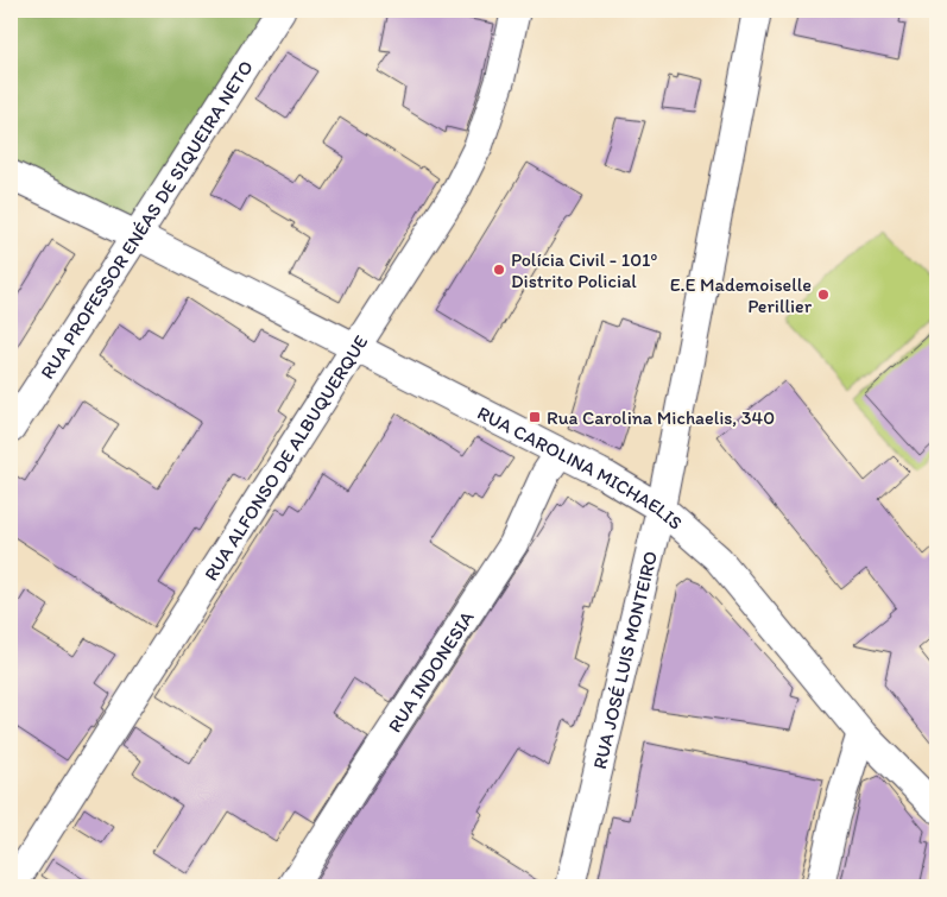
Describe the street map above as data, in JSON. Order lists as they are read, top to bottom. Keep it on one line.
{"streets":{"street":["RUA PROFESSOR ENÉAS DE SIQUEIRA NETO","RUA ALFONSO DE ALBUQUERQUE","RUA CAROLINA MICHAELIS","RUA JOSÉ LUIS MONTEIRO","RUA INDONESIA"]},"crossings":[["RUA PROFESSOR ENÉAS DE SIQUEIRA NETO","RUA CAROLINA MICHAELIS"],["RUA ALFONSO DE ALBUQUERQUE","RUA CAROLINA MICHAELIS"],["RUA CAROLINA MICHAELIS","RUA JOSÉ LUIS MONTEIRO"],["RUA CAROLINA MICHAELIS","RUA INDONESIA"]],"places":{"other":["Polícia Civil - 101º Distrito Policial","E.E Mademoiselle Perillier"],"transit":["Rua Carolina Michaelis, 340"]}}
